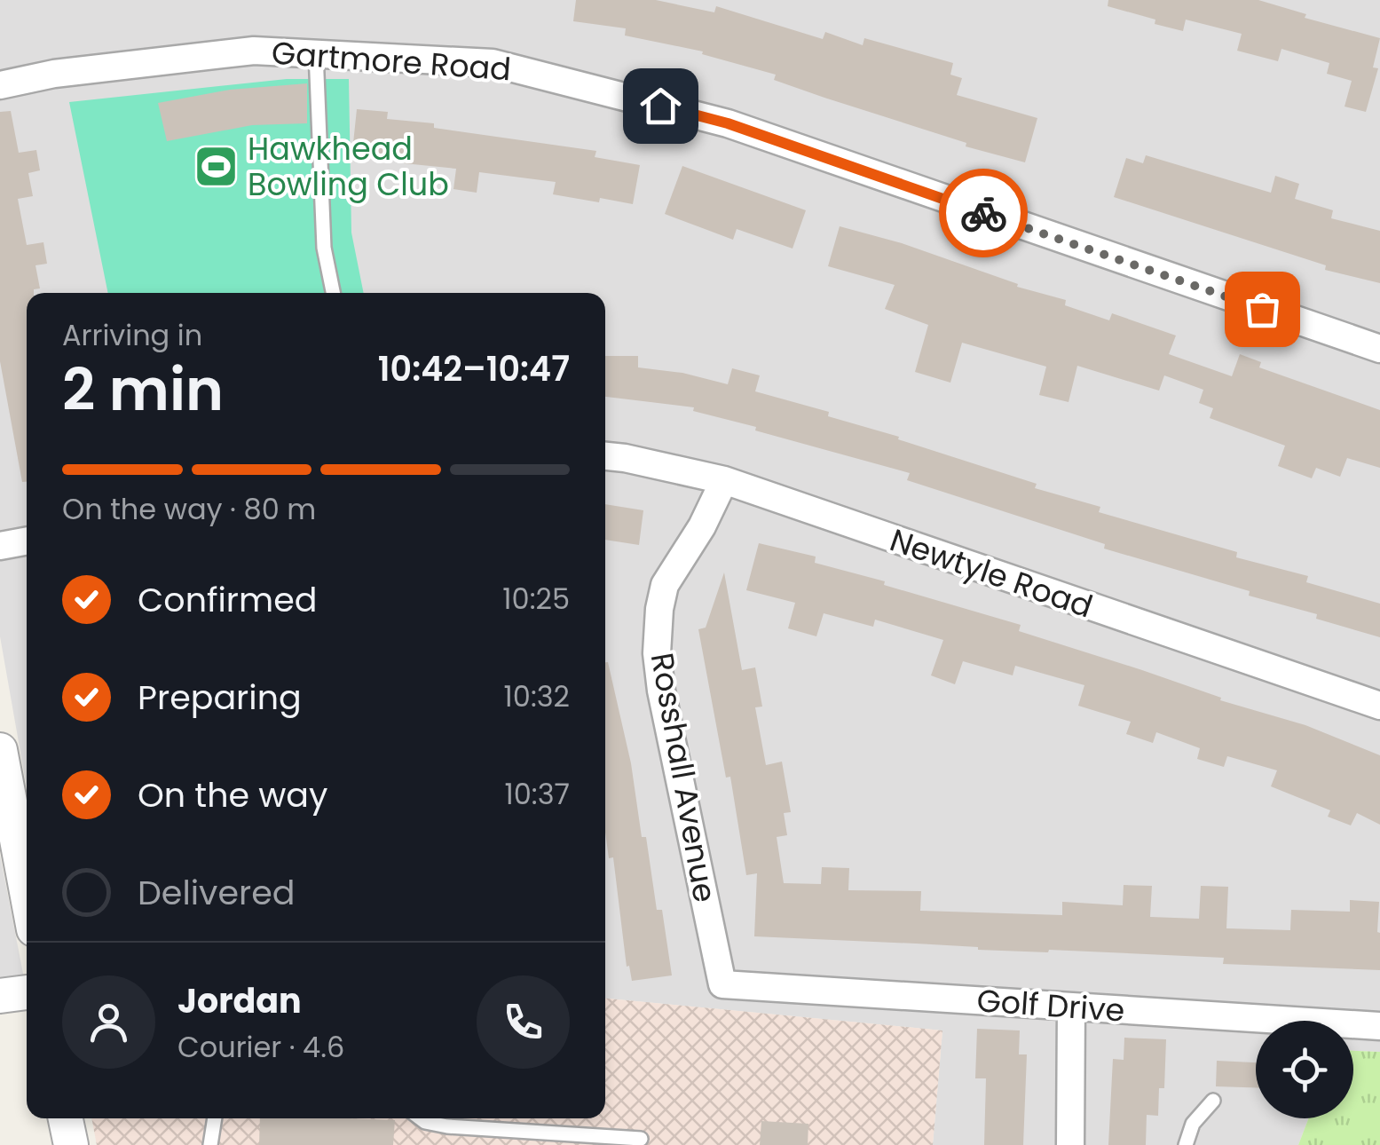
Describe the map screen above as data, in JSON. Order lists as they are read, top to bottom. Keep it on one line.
{"streets":{"street":["Gartmore Road","Newtyle Road","Rosshall Avenue","Golf Drive"]},"crossings":[["Newtyle Road","Rosshall Avenue"],["Rosshall Avenue","Golf Drive"]],"places":{"sports":["Hawkhead Bowling Club"]},"page":{"heading":["2 min","Arriving in","10:42–10:47"],"panel":["Jordan","Courier · 4.6"],"bar":"On the way · 80 m","list":[["Confirmed","10:25"],["Preparing","10:32"],["On the way","10:37"],"Delivered"]}}
